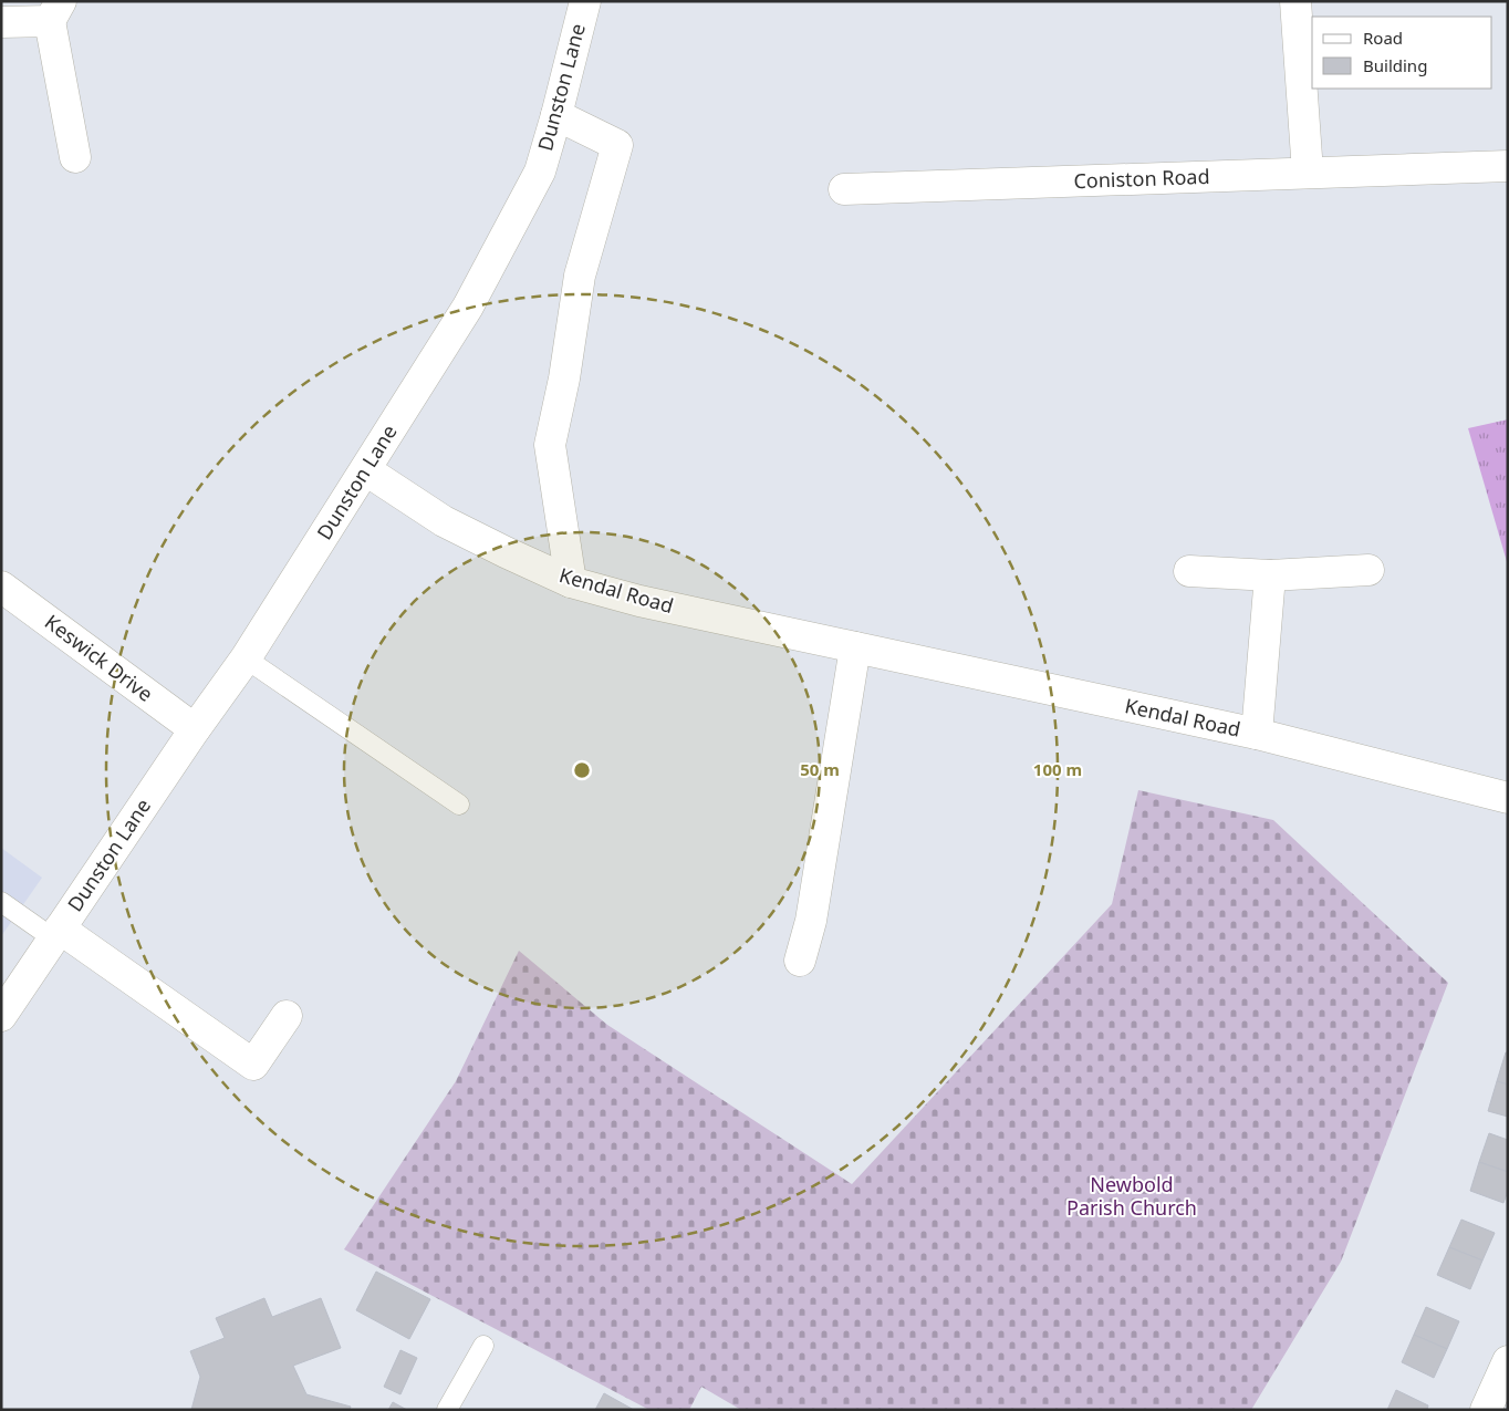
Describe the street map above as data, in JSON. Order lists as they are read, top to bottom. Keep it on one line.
{"streets":{"street":["Dunston Lane","Coniston Road","Kendal Road","Keswick Drive"]},"crossings":[["Dunston Lane","Kendal Road"],["Dunston Lane","Keswick Drive"]],"parks":["Newbold Parish Church"],"legend":["Road","Building"],"rings":["50 m","100 m"]}
